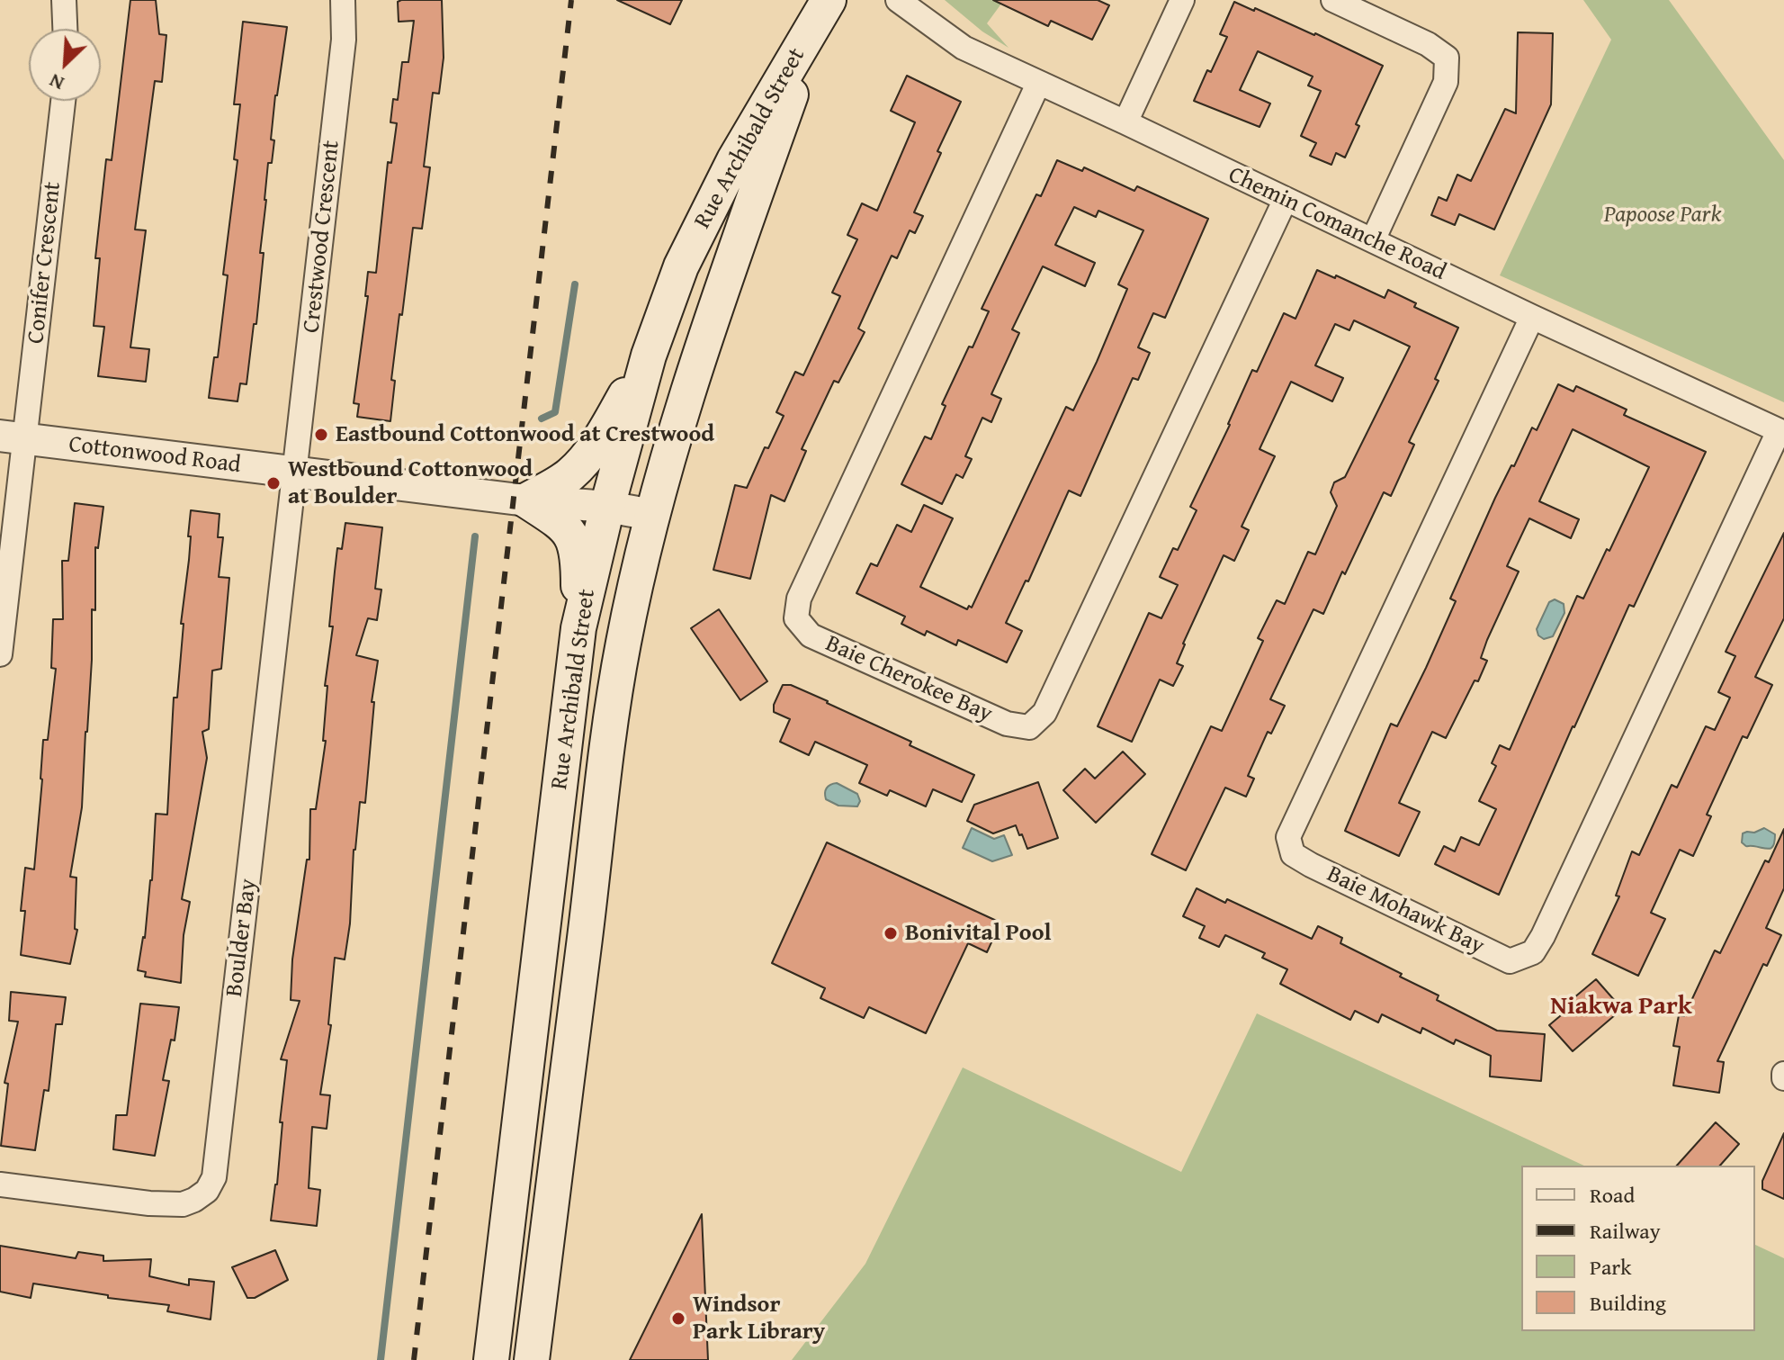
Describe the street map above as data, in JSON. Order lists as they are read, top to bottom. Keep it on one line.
{"streets":{"main road":["Rue Archibald Street"],"street":["Chemin Comanche Road","Crestwood Crescent","Conifer Crescent","Cottonwood Road","Baie Cherokee Bay","Baie Mohawk Bay","Boulder Bay"]},"crossings":[["Rue Archibald Street","Cottonwood Road"],["Chemin Comanche Road","Baie Cherokee Bay"],["Chemin Comanche Road","Baie Mohawk Bay"],["Crestwood Crescent","Cottonwood Road"],["Crestwood Crescent","Boulder Bay"],["Conifer Crescent","Cottonwood Road"],["Cottonwood Road","Boulder Bay"]],"districts":["Niakwa Park"],"parks":["Papoose Park"],"places":["Eastbound Cottonwood at Crestwood","Westbound Cottonwood at Boulder","Bonivital Pool","Windsor Park Library"],"legend":["Road","Railway","Park","Building"],"north":"bottom left"}
